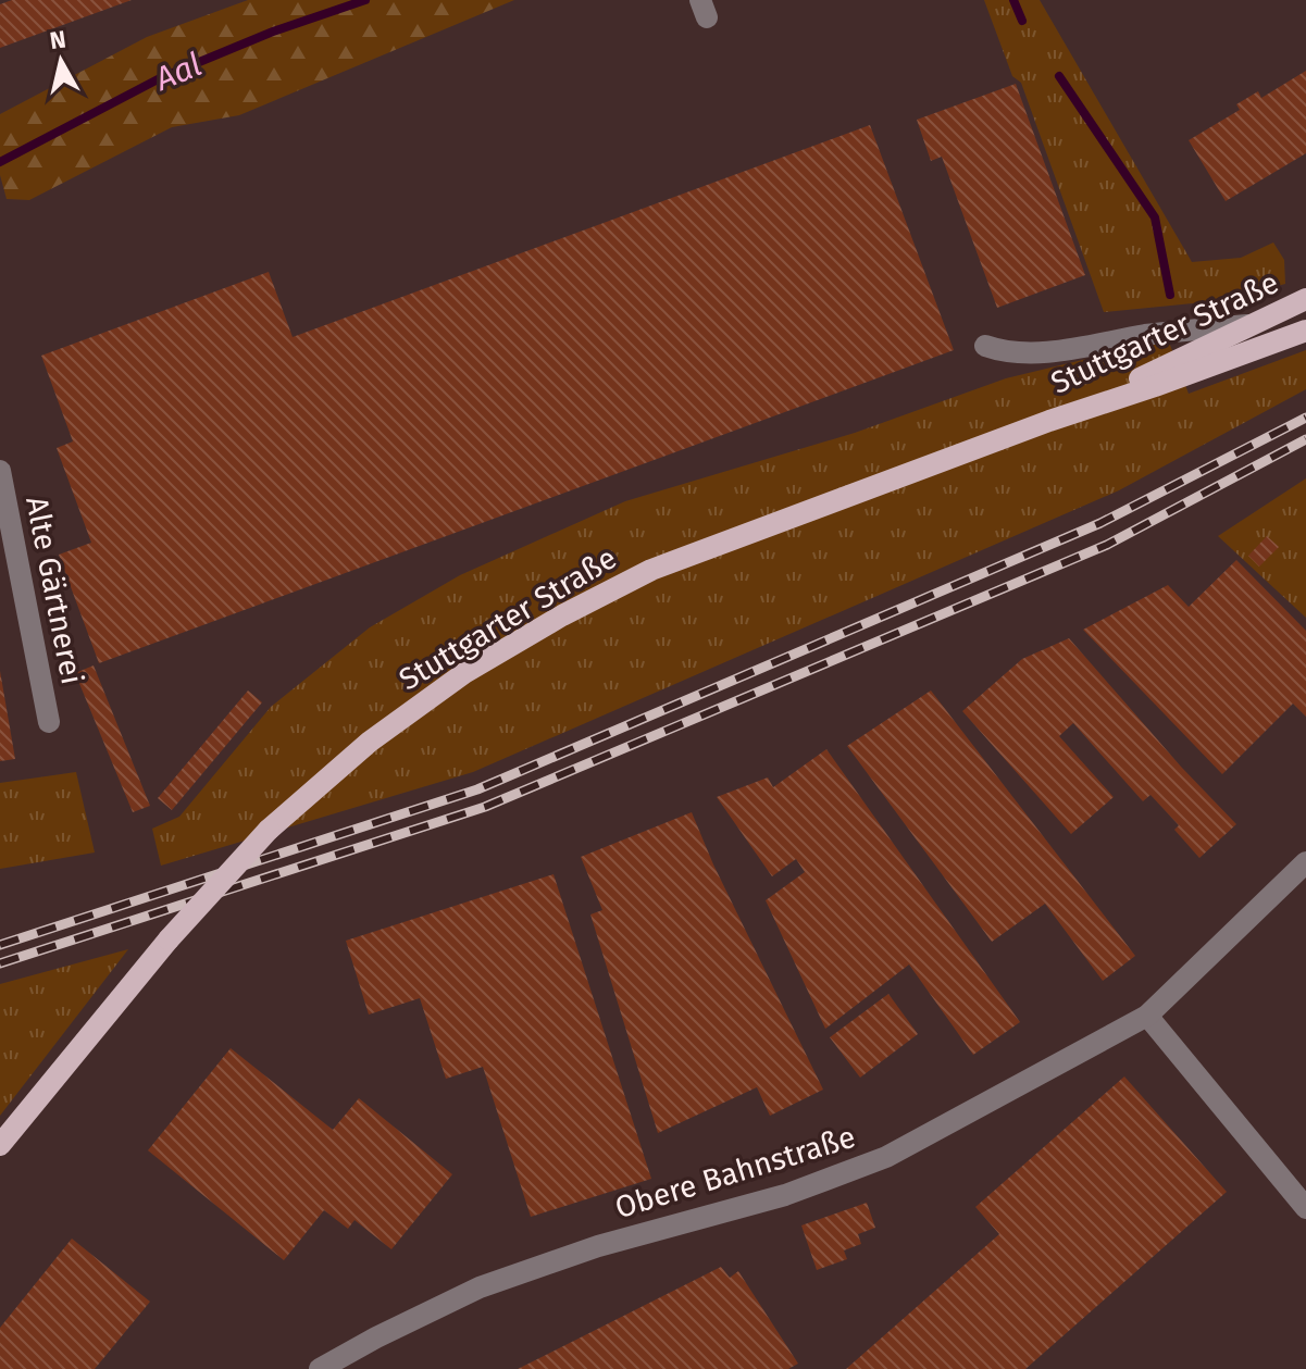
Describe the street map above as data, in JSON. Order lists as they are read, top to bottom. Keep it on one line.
{"streets":{"main road":["Stuttgarter Straße"],"street":["Alte Gärtnerei","Obere Bahnstraße"]},"water":["Aal"],"north":"top"}
